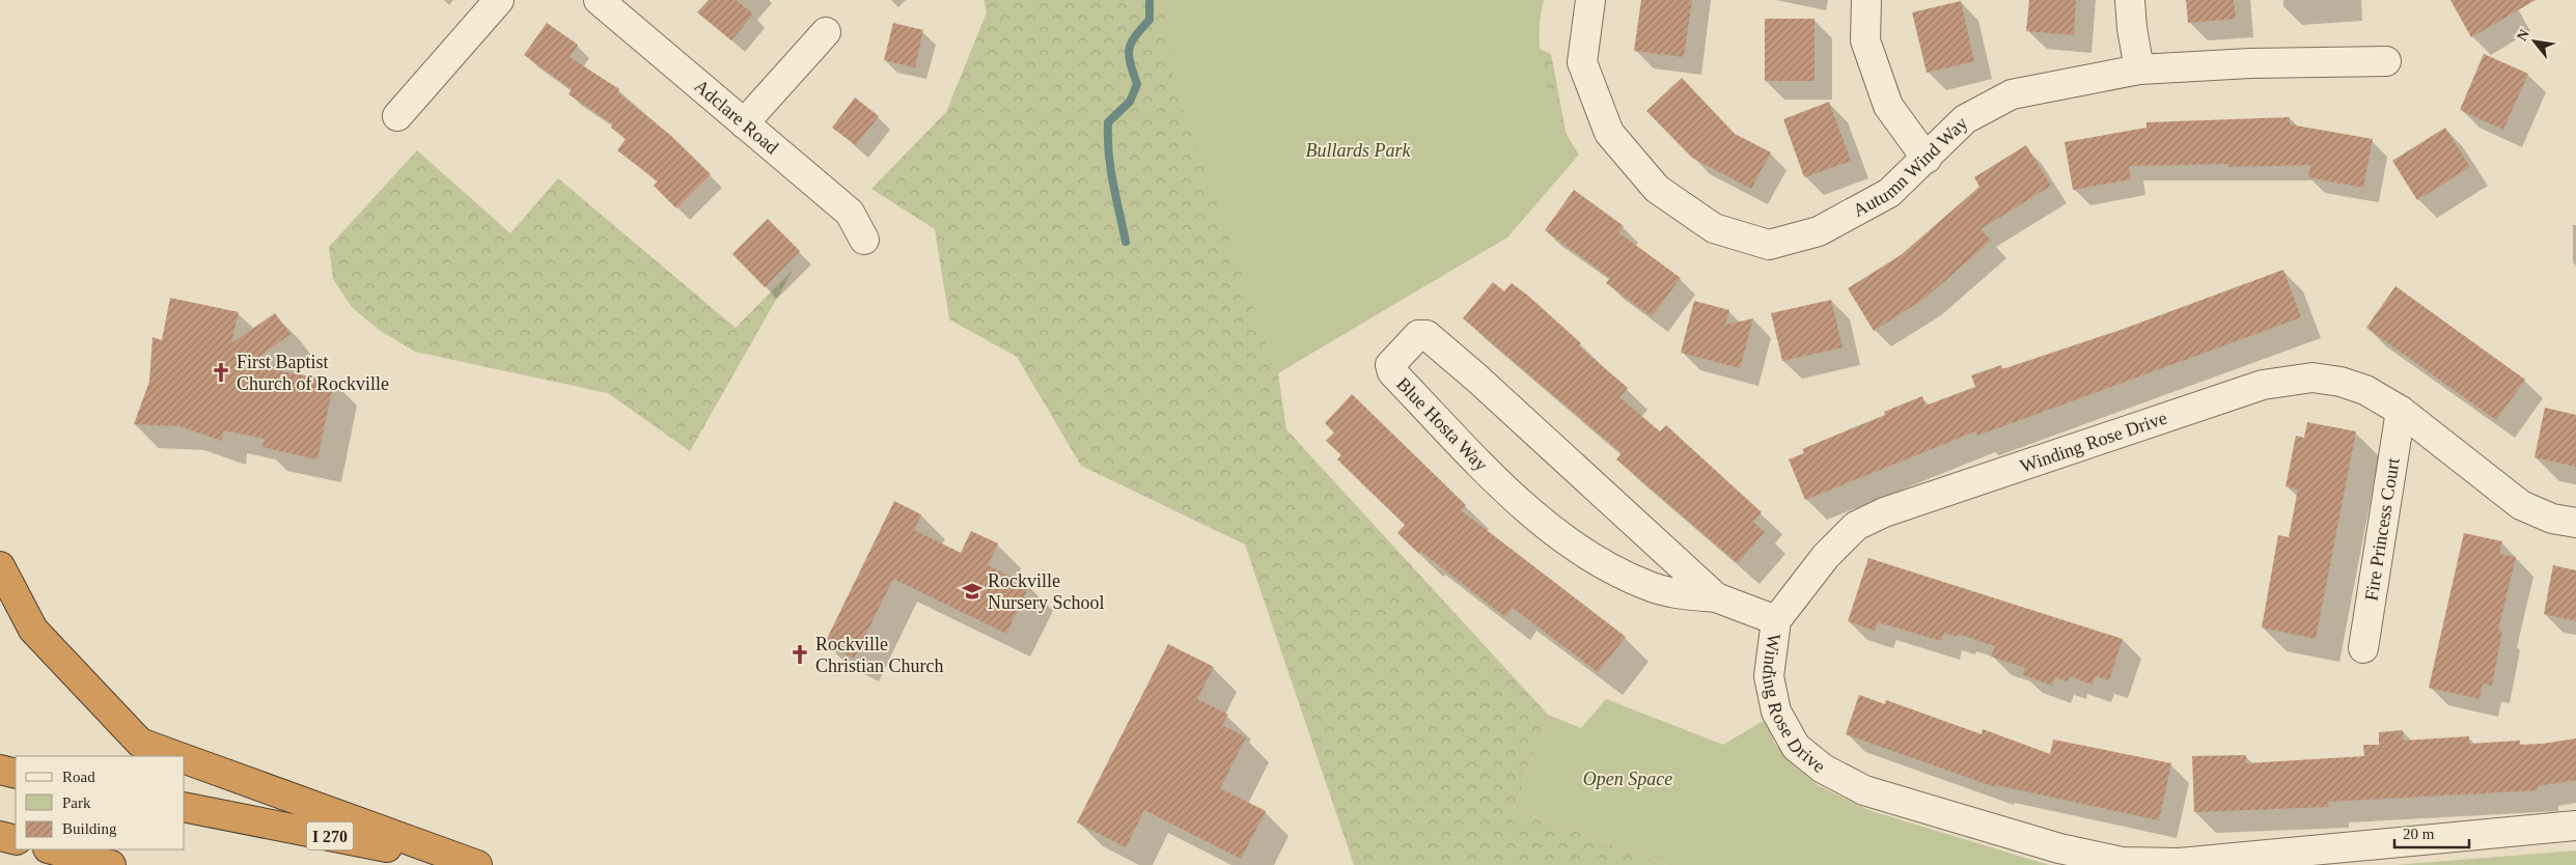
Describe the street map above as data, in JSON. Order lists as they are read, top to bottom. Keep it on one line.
{"streets":{"highway":["I 270"],"street":["Adclare Road","Autumn Wind Way","Blue Hosta Way","Winding Rose Drive","Fire Princess Court"]},"crossings":[["Blue Hosta Way","Winding Rose Drive"],["Winding Rose Drive","Fire Princess Court"]],"parks":["Bullards Park","Open Space"],"places":{"church":["First Baptist Church of Rockville","Rockville Christian Church"],"school or university":["Rockville Nursery School"]},"legend":["Road","Park","Building"],"scale_bar":"20 m","north":"top left"}
